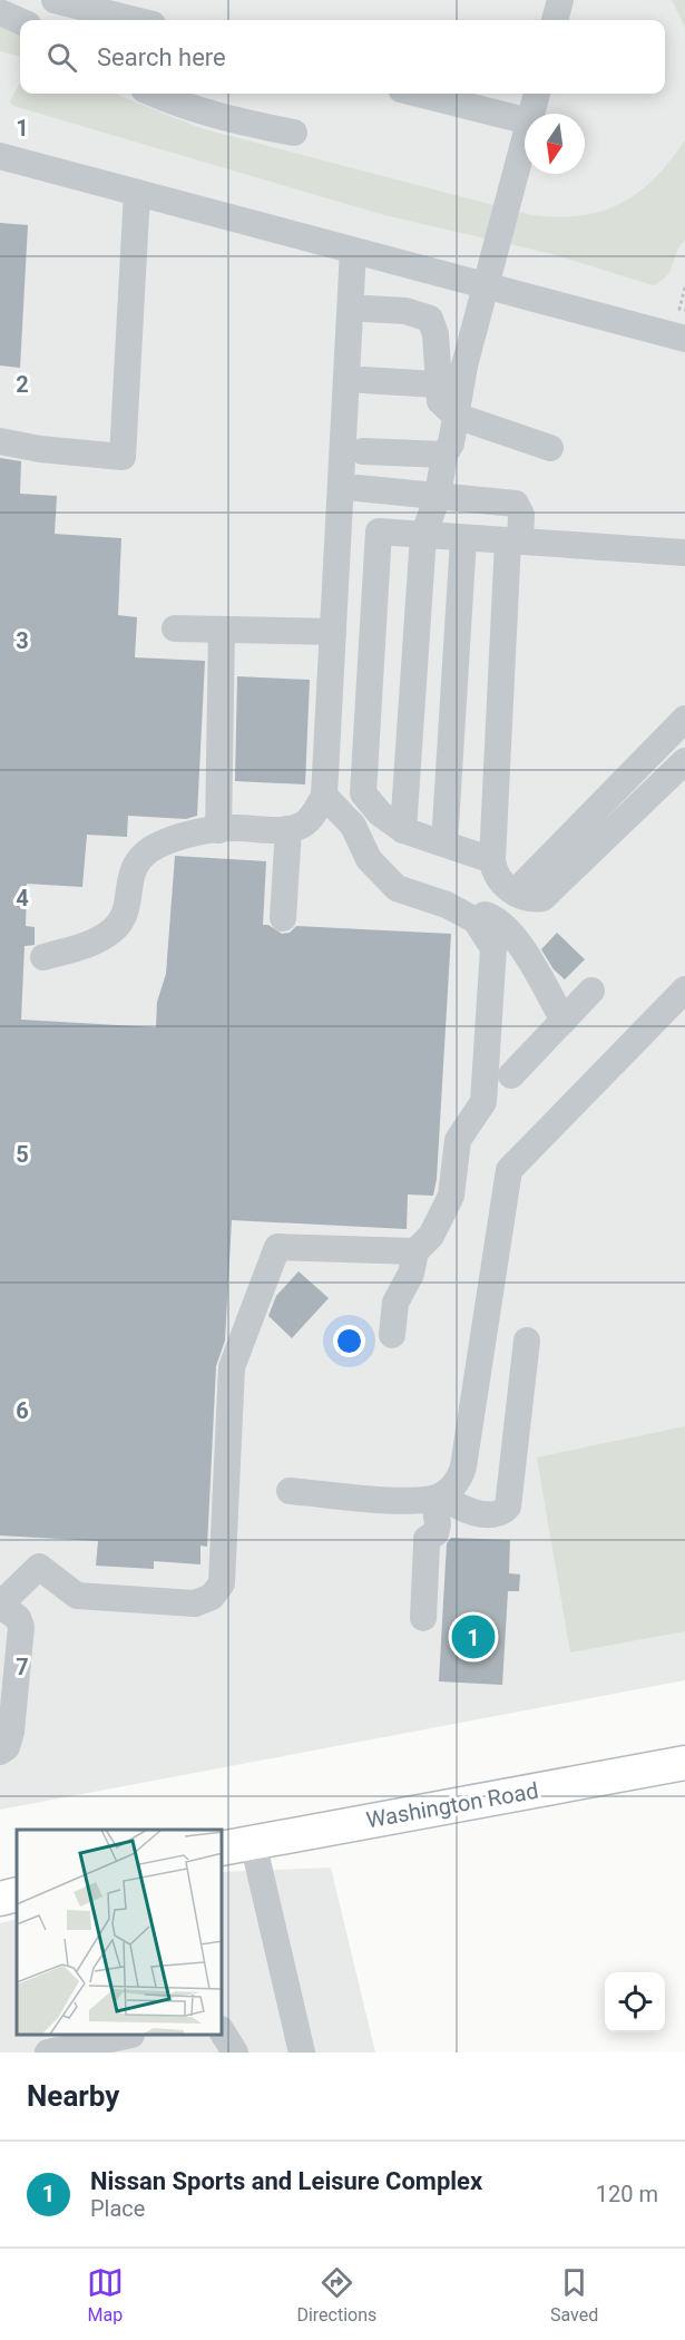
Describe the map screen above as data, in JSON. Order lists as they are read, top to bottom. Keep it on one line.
{"streets":{"main road":["Washington Road"]},"north":"bottom","page":{"search":"Search here","pins":"1","heading":"Nearby","list":[{"mark":"1","name":"Nissan Sports and Leisure Complex","note":"Place","value":"120 m"}],"nav":["Map","Directions","Saved"]},"grid":{"rows":["1","2","3","4","5","6","7"]}}
